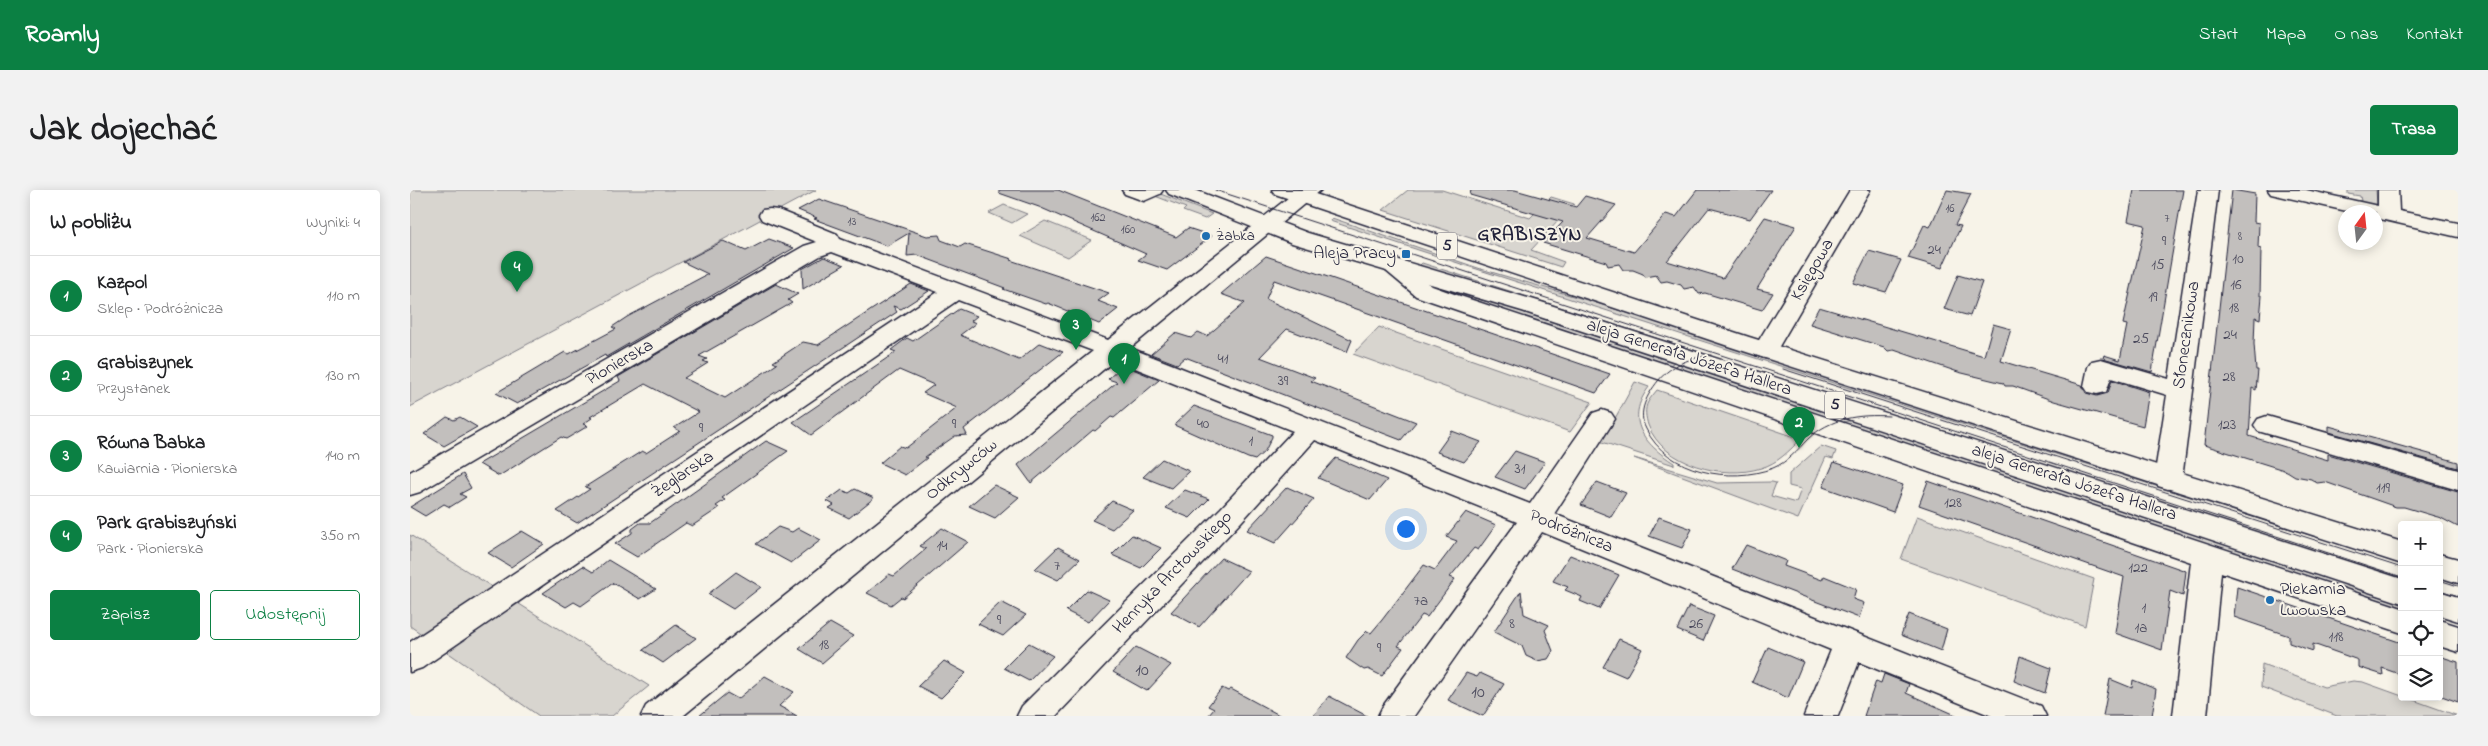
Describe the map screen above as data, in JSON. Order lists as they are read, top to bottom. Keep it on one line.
{"streets":{"street":["5","Księgowa","Słonecznikowa","aleja Generała Józefa Hallera","Pionierska","Odkrywców","Żeglarska","Podróżnicza","Henryka Arctowskiego"]},"crossings":[["Księgowa","aleja Generała Józefa Hallera"],["Słonecznikowa","aleja Generała Józefa Hallera"],["aleja Generała Józefa Hallera","Odkrywców"],["Odkrywców","Podróżnicza"],["Podróżnicza","Henryka Arctowskiego"]],"districts":["GRABISZYN"],"places":{"other":["Żabka","Piekarnia Lwowska"],"transit":["Aleja Pracy"]},"house_numbers":["16","162","7","13","160","8","9","24","10","15","16","19","18","24","25","41","28","39","9","40","123","9","1","31","119","128","14","7","122","7a","1","9","8","26","1a","118","18","9","10","10"],"north":"top","page":{"header":"Roamly","nav":["Start","Mapa","O nas","Kontakt"],"title":"Jak dojechać","buttons":["Trasa",["Zapisz","Udostępnij"]],"heading":["W pobliżu","Wyniki: 4"],"pins":["4","3","1","2"],"list":[{"mark":"1","name":"Kazpol","note":"Sklep · Podróżnicza","value":"110 m"},{"mark":"2","name":"Grabiszynek","note":"Przystanek","value":"130 m"},{"mark":"3","name":"Równa Babka","note":"Kawiarnia · Pionierska","value":"140 m"},{"mark":"4","name":"Park Grabiszyński","note":"Park · Pionierska","value":"350 m"}],"map_buttons":["+","−"]}}
